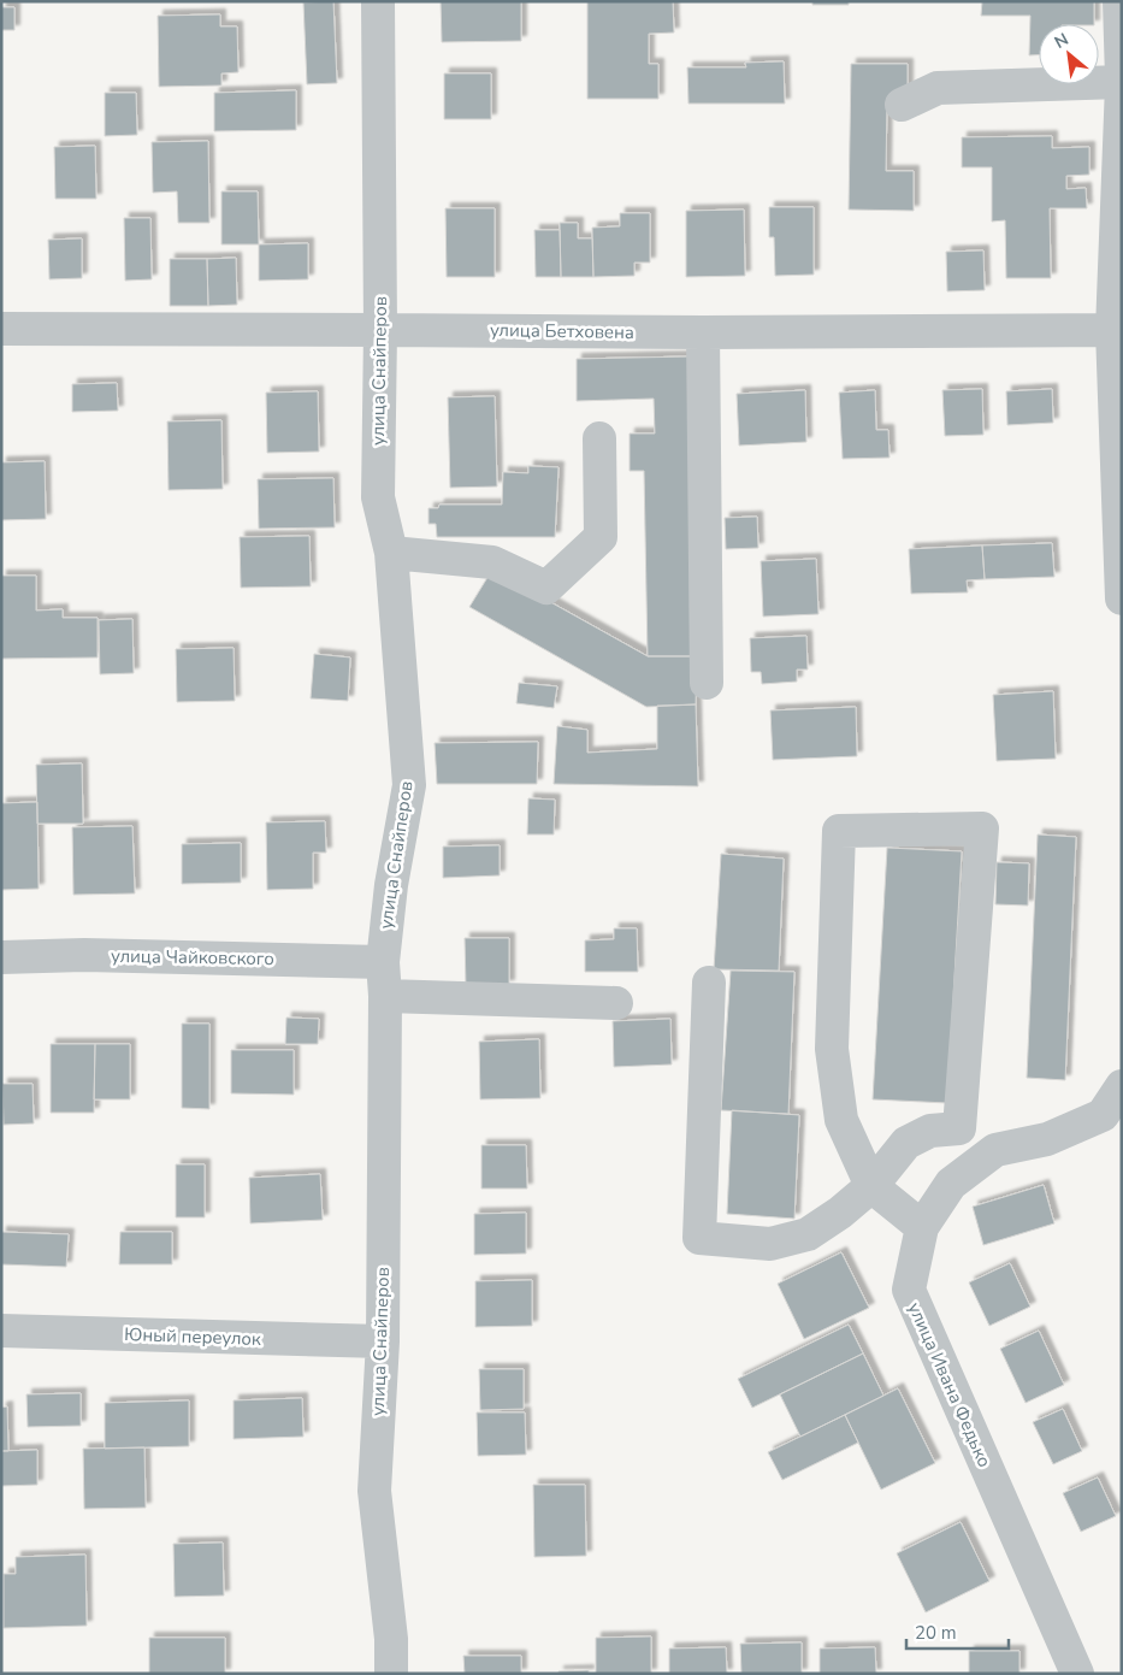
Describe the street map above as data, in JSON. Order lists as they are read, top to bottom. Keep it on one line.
{"streets":{"street":["улица Бетховена","улица Снайперов","улица Чайковского","Юный переулок","улица Ивана Федько"]},"crossings":[["улица Бетховена","улица Снайперов"],["улица Снайперов","улица Чайковского"],["улица Снайперов","Юный переулок"]],"scale_bar":"20 m","north":"top left"}
